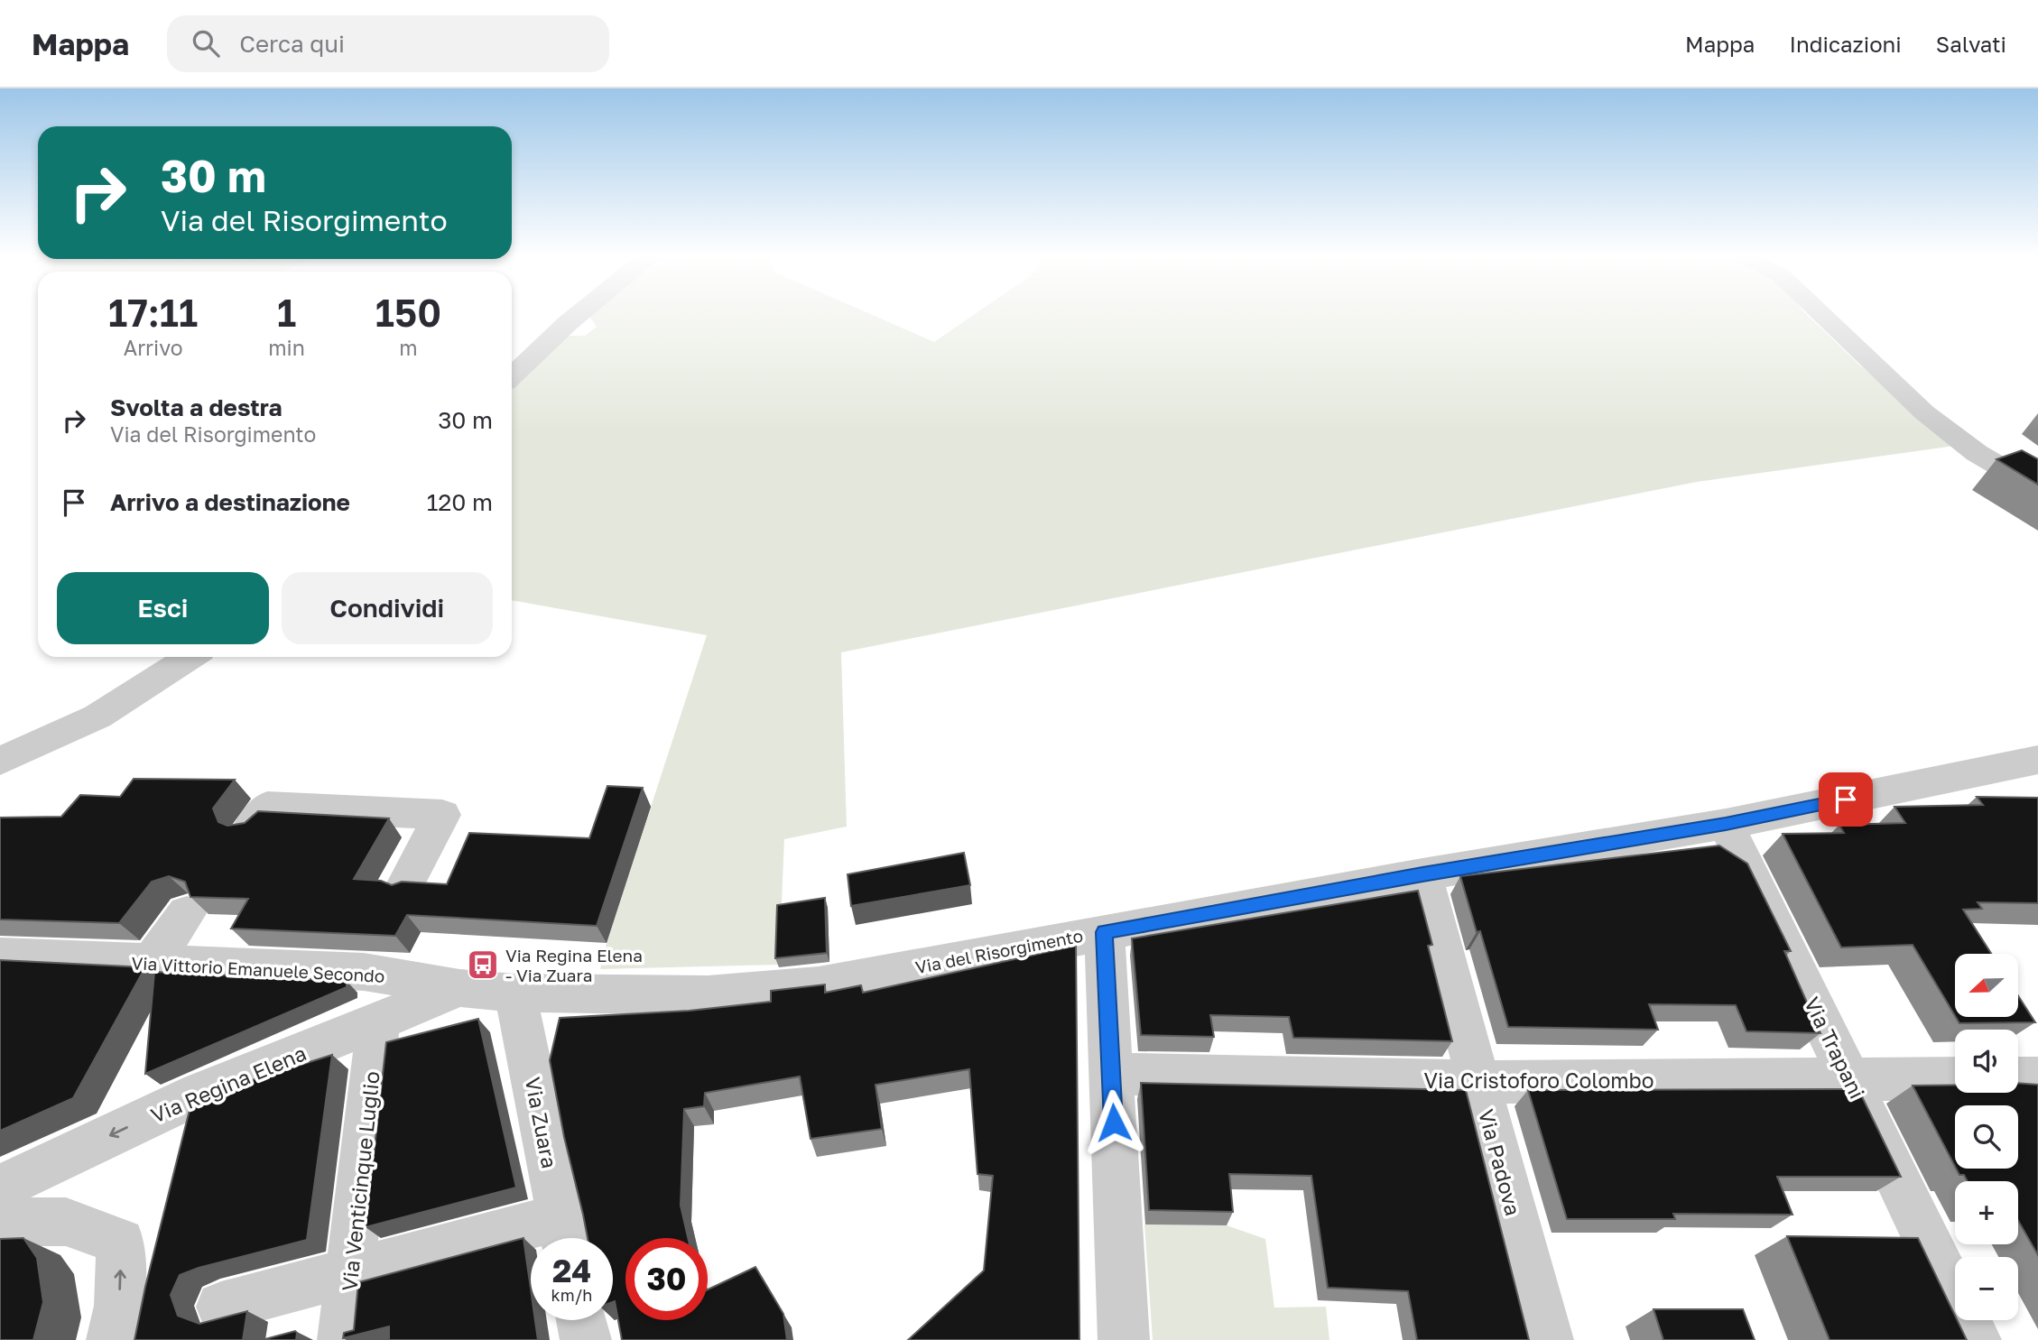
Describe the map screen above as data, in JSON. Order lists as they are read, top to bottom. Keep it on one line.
{"streets":{"street":["Via del Risorgimento","Via Vittorio Emanuele Secondo","Via Trapani","Via Cristoforo Colombo","Via Regina Elena","Via Zuara","Via Padova","Via Venticinque Luglio"]},"crossings":[["Via del Risorgimento","Via Vittorio Emanuele Secondo"],["Via del Risorgimento","Via Trapani"],["Via del Risorgimento","Via Zuara"],["Via del Risorgimento","Via Padova"],["Via Vittorio Emanuele Secondo","Via Regina Elena"],["Via Vittorio Emanuele Secondo","Via Zuara"],["Via Trapani","Via Cristoforo Colombo"],["Via Cristoforo Colombo","Via Padova"],["Via Regina Elena","Via Venticinque Luglio"]],"places":{"bus stop":["Via Regina Elena - Via Zuara"]},"north":"left","page":{"header":"Mappa","search":"Cerca qui","nav":["Mappa","Indicazioni","Salvati"],"turn":["30 m","Via del Risorgimento"],"eta":["17:11","Arrivo","1","min","150","m"],"list":[{"name":"Svolta a destra","note":"Via del Risorgimento","value":"30 m"},{"name":"Arrivo a destinazione","value":"120 m"}],"buttons":["Esci","Condividi"],"map_buttons":["+","−"],"speed":"24 km/h","limit":"30"}}
